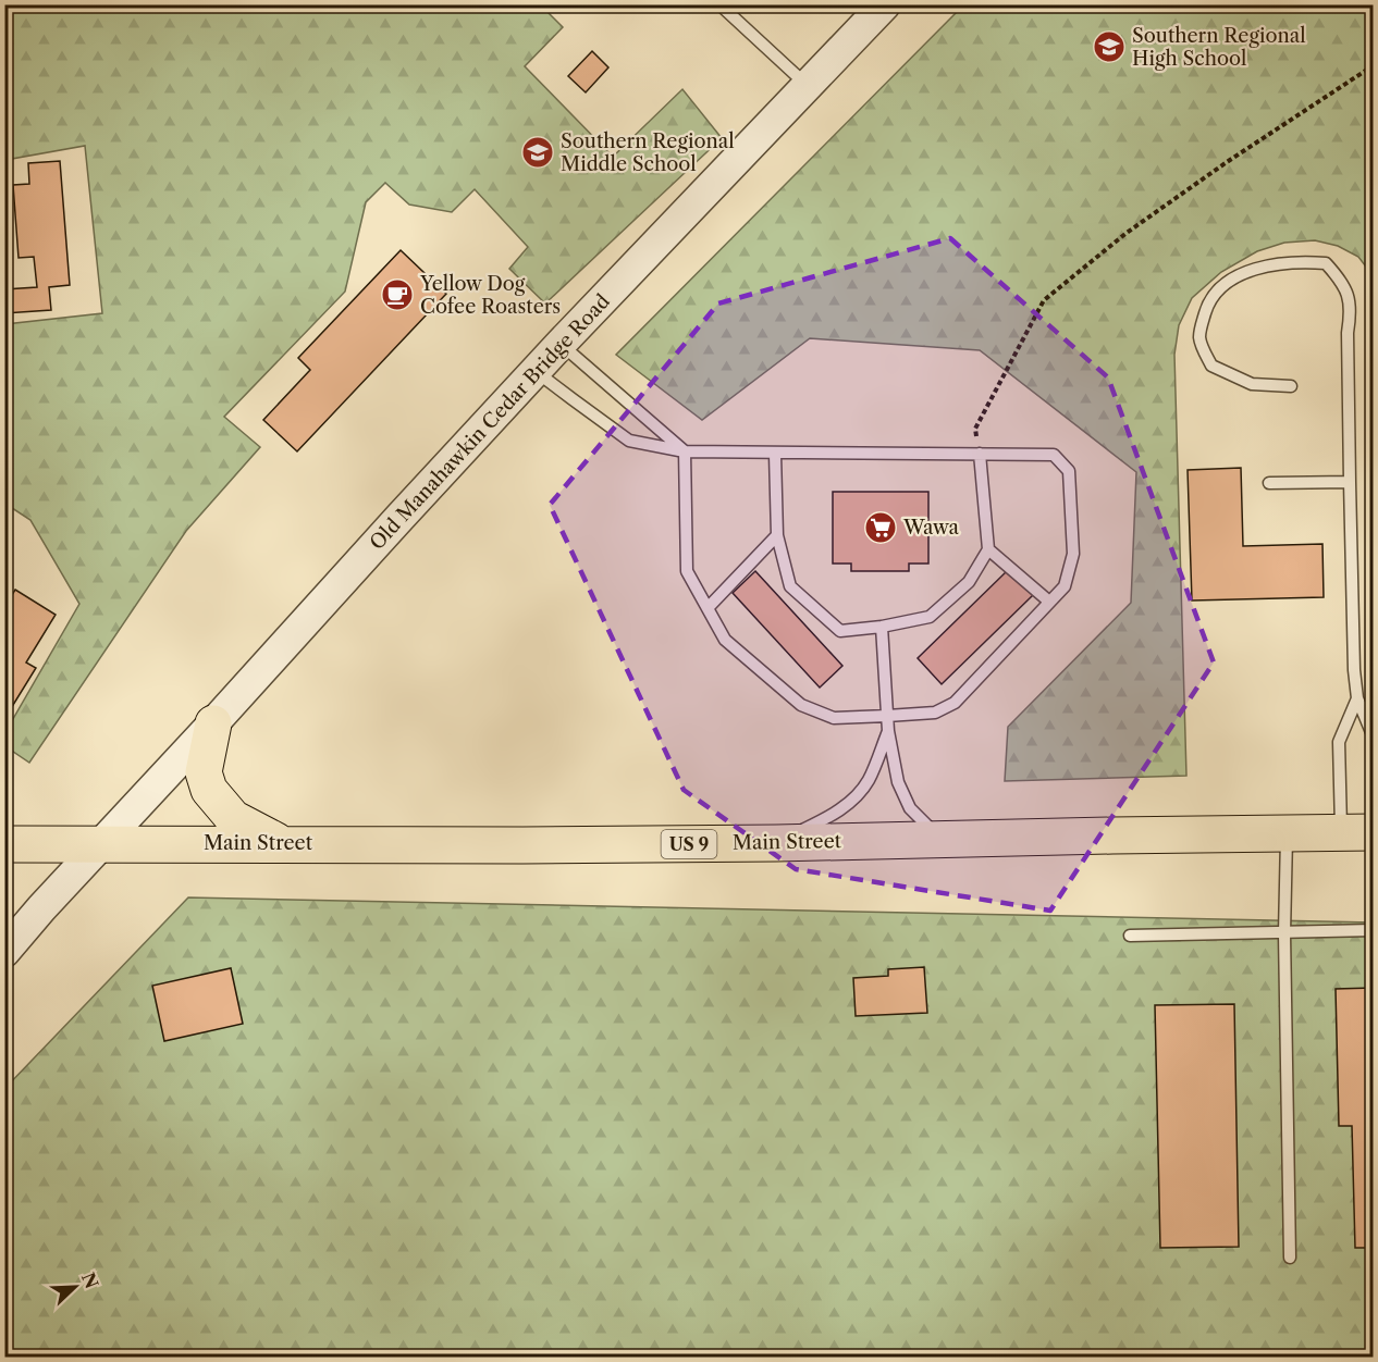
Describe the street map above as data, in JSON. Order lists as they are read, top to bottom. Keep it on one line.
{"streets":{"highway":["Main Street","US 9"],"street":["Old Manahawkin Cedar Bridge Road"]},"crossings":[["Old Manahawkin Cedar Bridge Road","Main Street"]],"places":{"school or university":["Southern Regional High School","Southern Regional Middle School"],"cafe":["Yellow Dog Cofee Roasters"],"supermarket":["Wawa"]},"north":"top right"}
